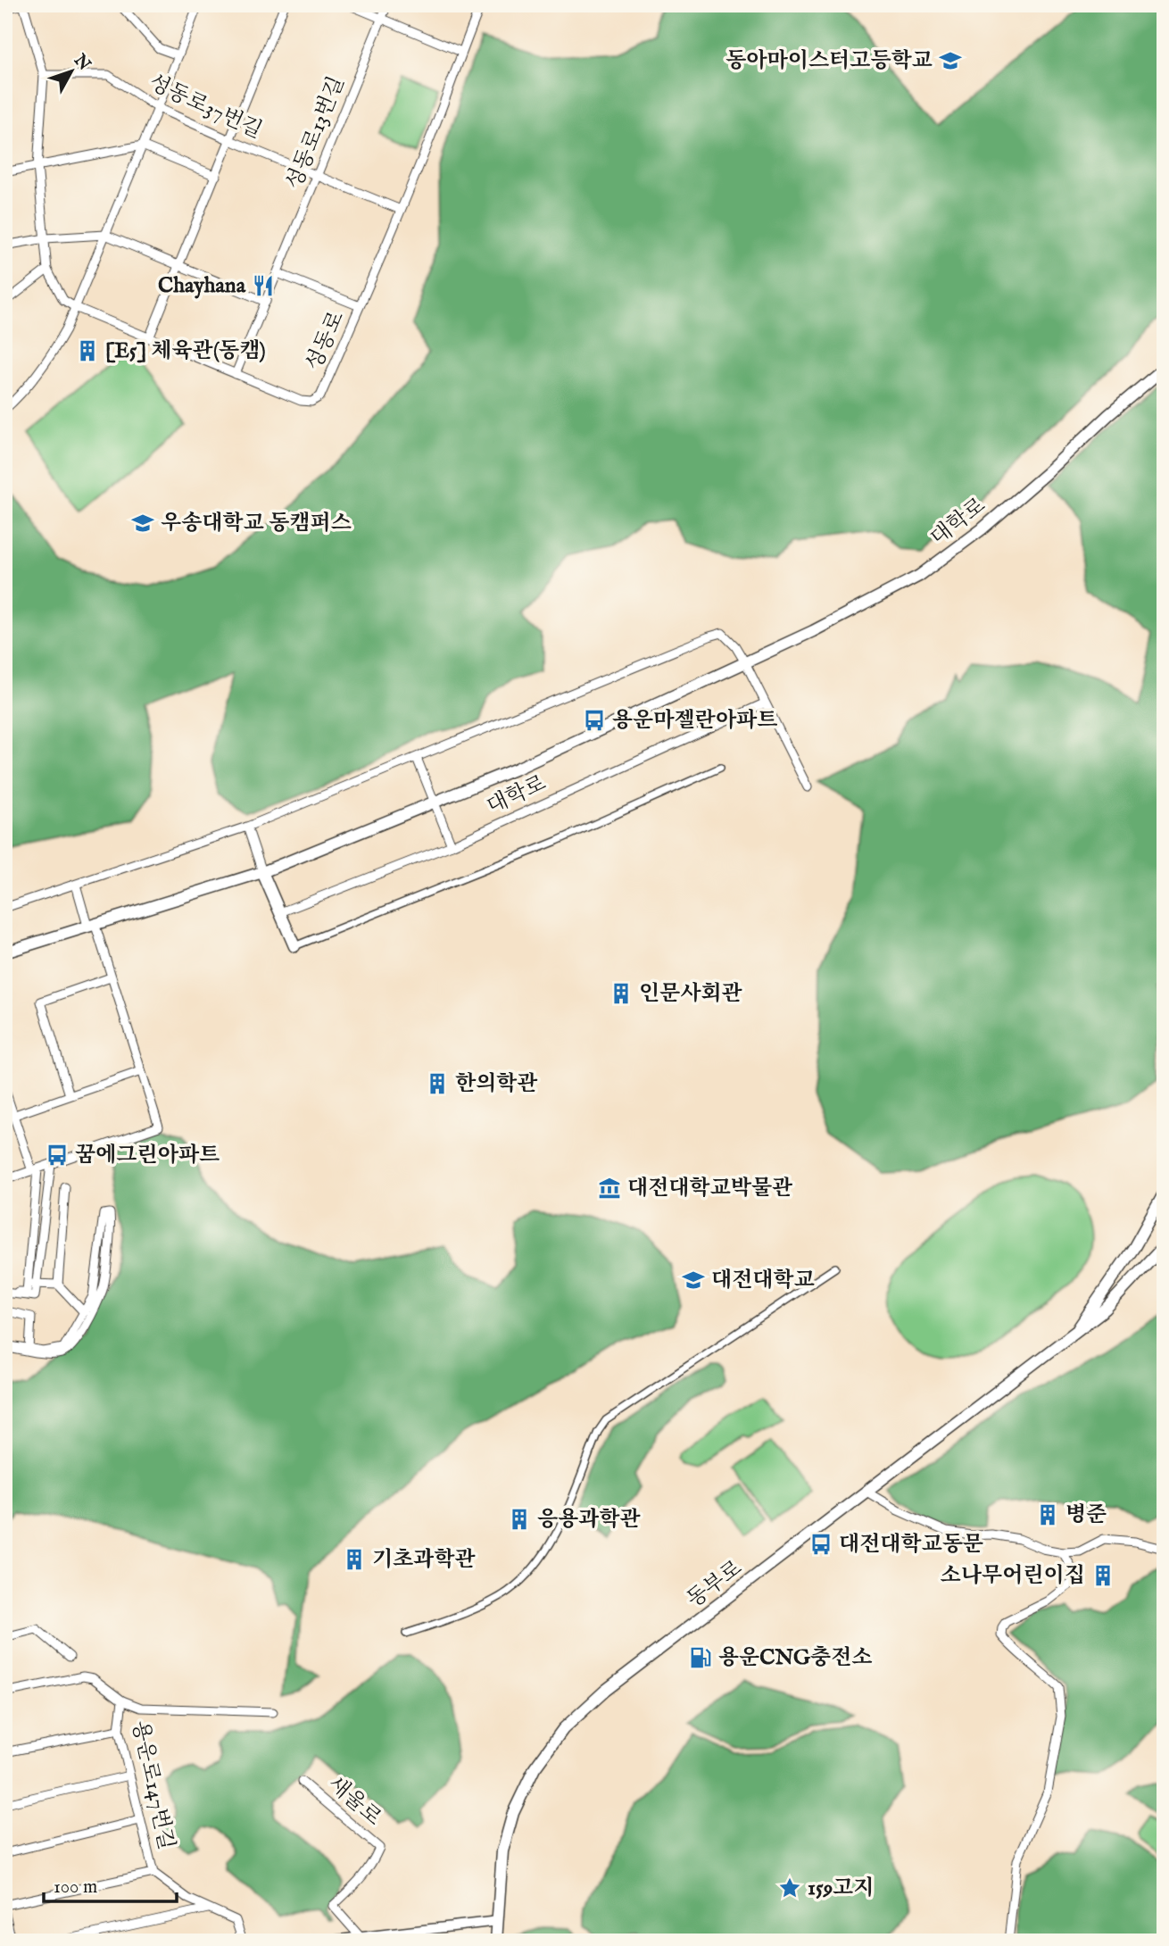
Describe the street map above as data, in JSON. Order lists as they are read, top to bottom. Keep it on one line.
{"streets":{"main road":["대학로","동부로"],"street":["성동로37번길","성동로13번길","성동로","용운로147번길","새울로"]},"crossings":[["성동로37번길","성동로13번길"],["성동로37번길","성동로"],["성동로13번길","성동로"]],"places":{"school or university":["동아마이스터고등학교","우송대학교 동캠퍼스","대전대학교"],"restaurant":["Chayhana"],"building":["[E5] 체육관(동캠)","인문사회관","한의학관","병준","응용과학관","기초과학관","소나무어린이집"],"bus stop":["용운마젤란아파트","꿈에그린아파트","대전대학교동문"],"museum":["대전대학교박물관"],"fuel station":["용운CNG충전소"],"place":["159고지"]},"scale_bar":"100 m","north":"top right"}
